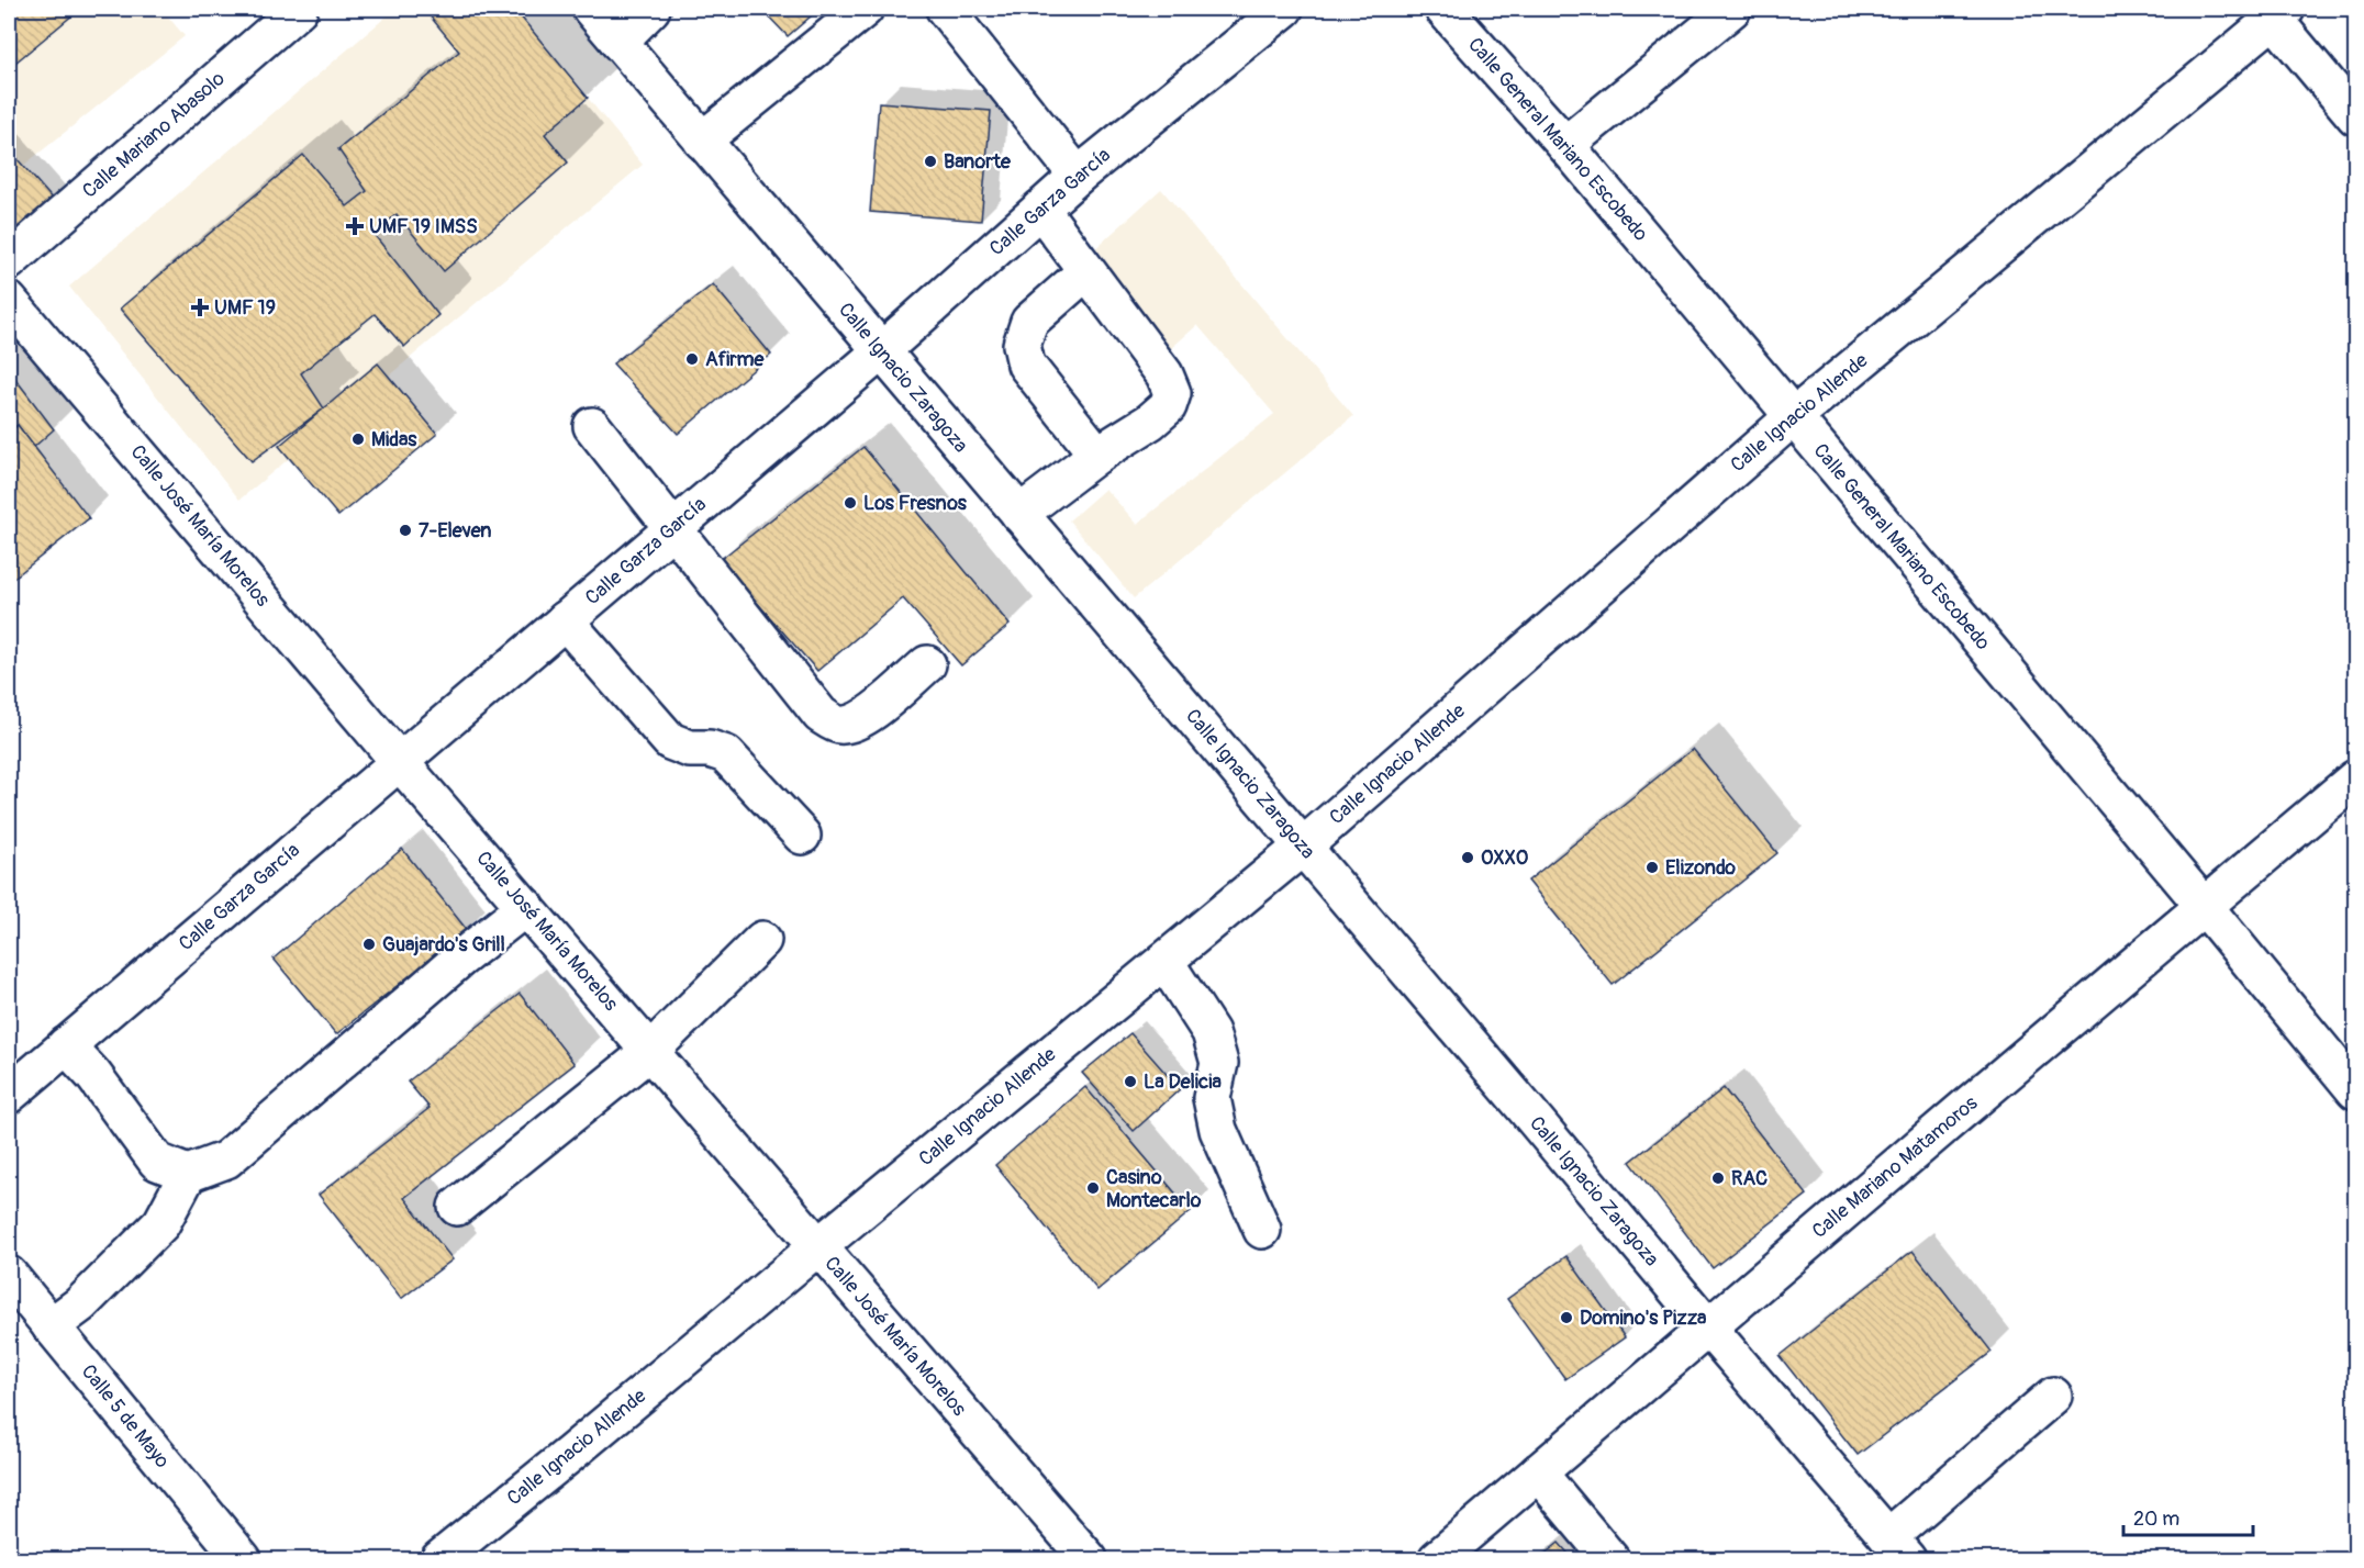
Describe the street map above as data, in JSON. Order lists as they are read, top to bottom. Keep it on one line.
{"streets":{"street":["Calle Mariano Abasolo","Calle General Mariano Escobedo","Calle Garza García","Calle Ignacio Zaragoza","Calle Ignacio Allende","Calle José María Morelos","Calle Mariano Matamoros","Calle 5 de Mayo"]},"crossings":[["Calle General Mariano Escobedo","Calle Ignacio Allende"],["Calle General Mariano Escobedo","Calle Mariano Matamoros"],["Calle Garza García","Calle Ignacio Zaragoza"],["Calle Garza García","Calle José María Morelos"],["Calle Ignacio Zaragoza","Calle Ignacio Allende"],["Calle Ignacio Zaragoza","Calle Mariano Matamoros"],["Calle Ignacio Allende","Calle José María Morelos"]],"places":{"other":["Banorte","Afirme","Midas","Los Fresnos","7-Eleven","OXXO","Elizondo","Guajardo's Grill","La Delicia","RAC","Casino Montecarlo","Domino's Pizza"],"health":["UMF 19 IMSS","UMF 19"]},"scale_bar":"20 m"}
